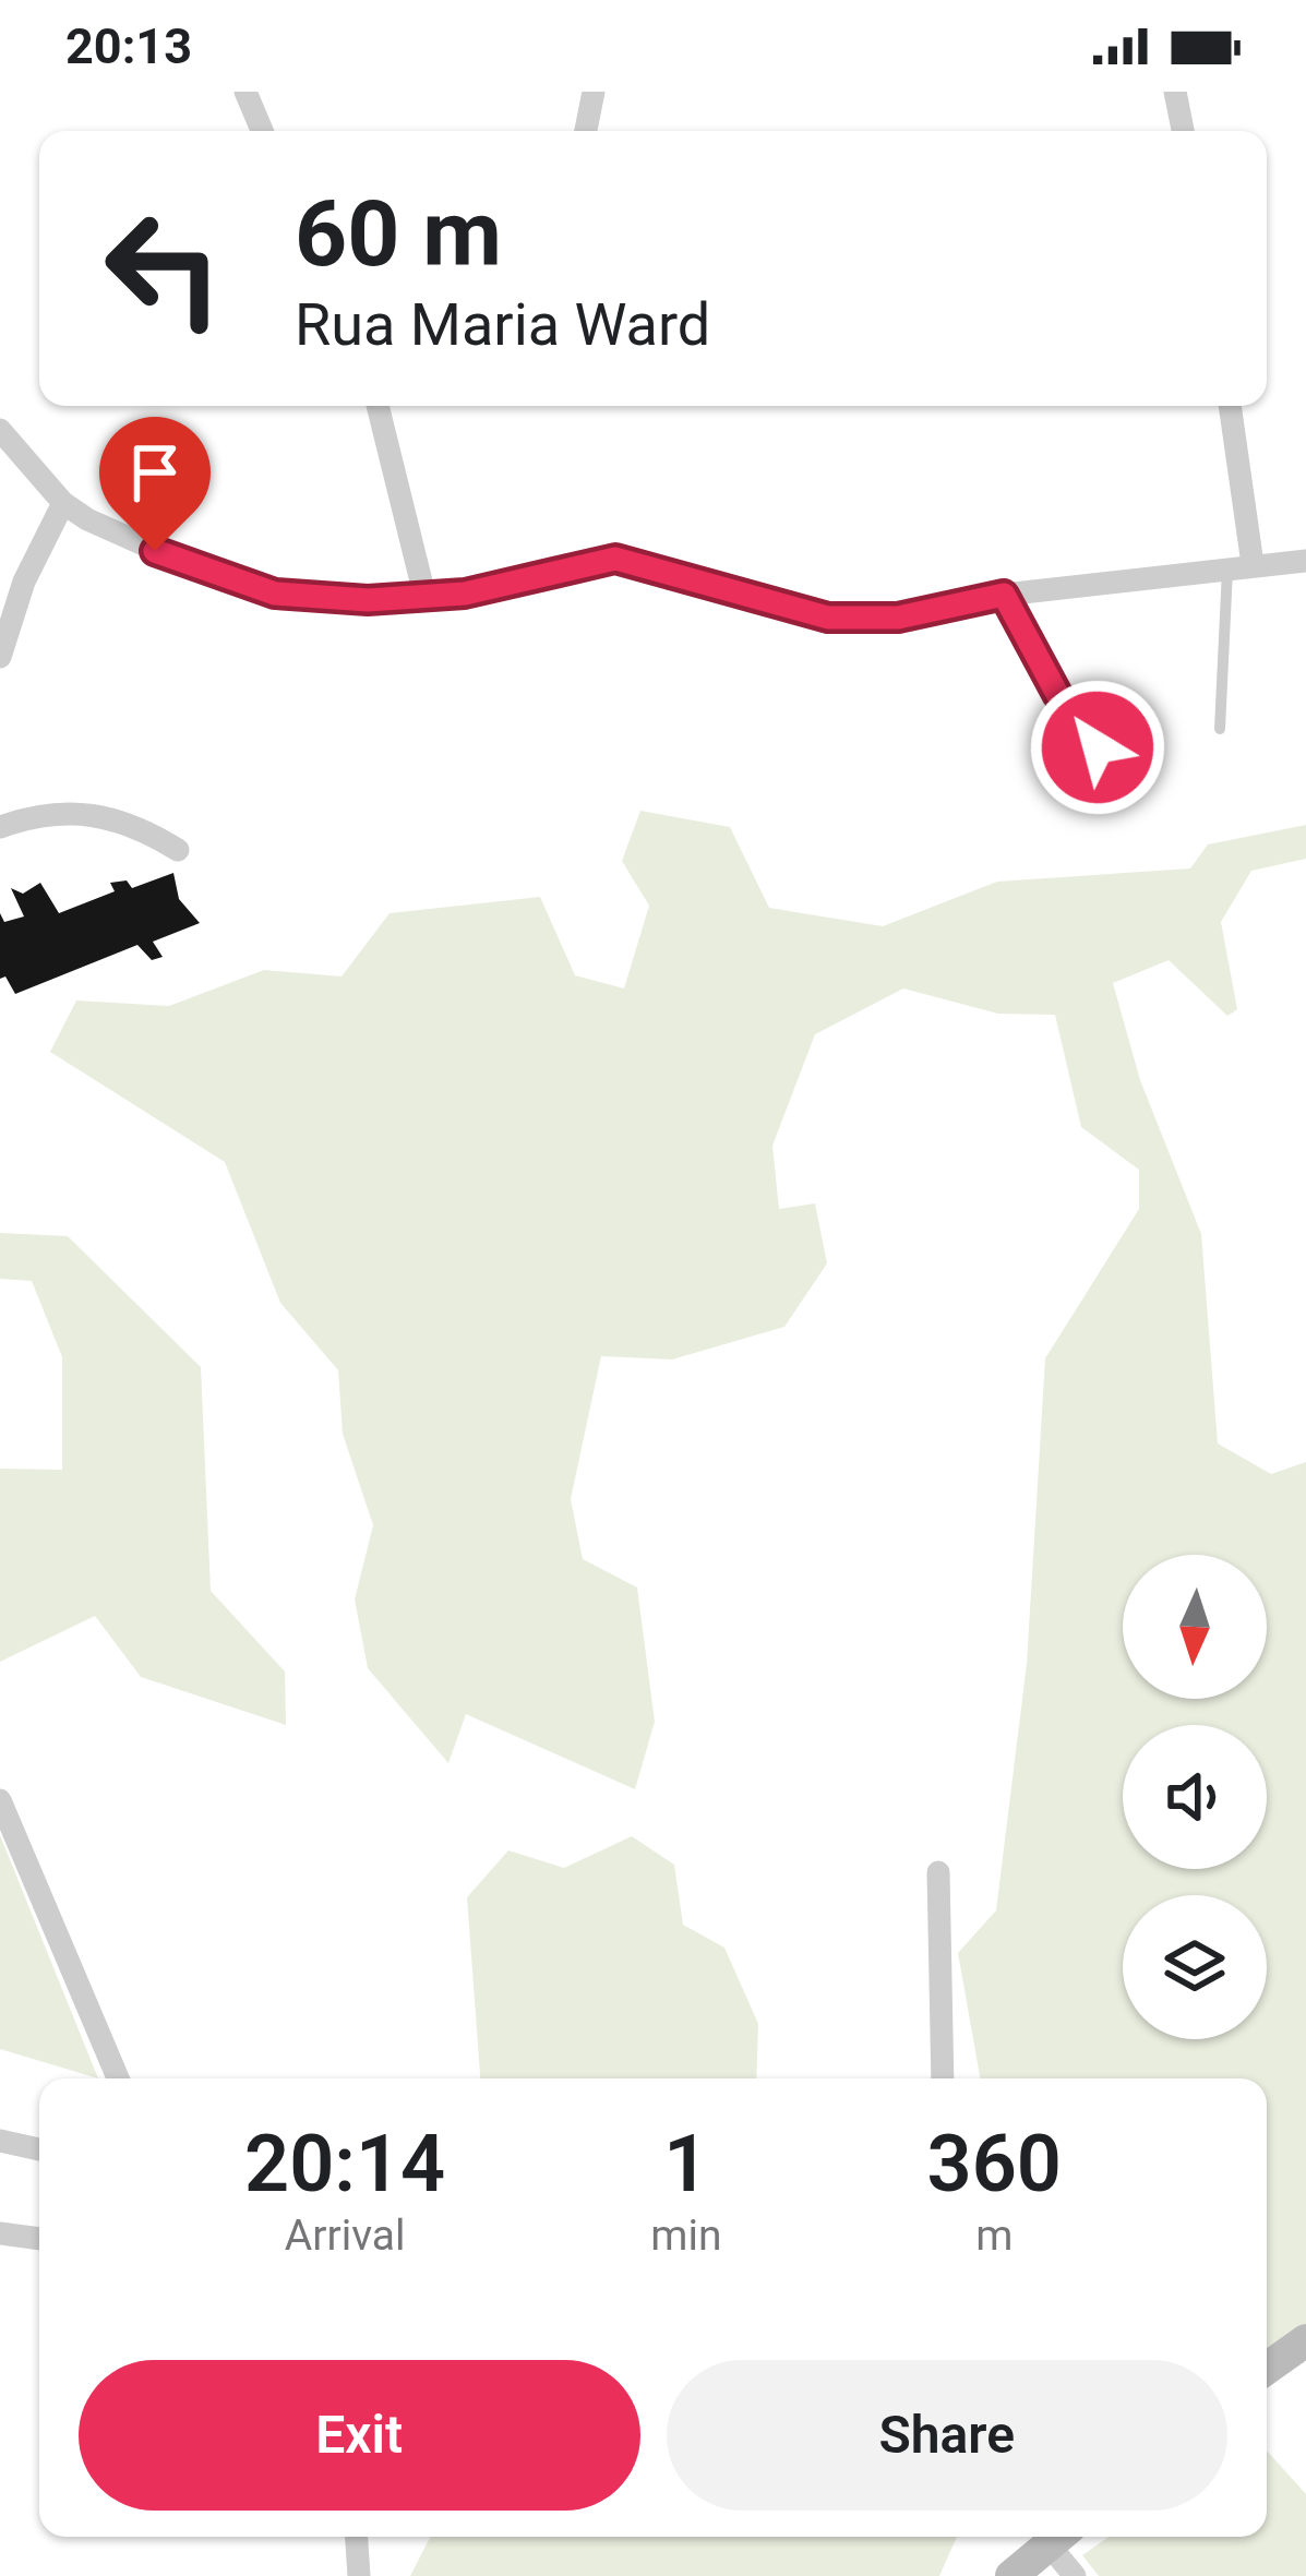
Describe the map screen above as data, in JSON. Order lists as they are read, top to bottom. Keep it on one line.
{"north":"bottom","page":{"status":"20:13","turn":["60 m","Rua Maria Ward"],"eta":["20:14","Arrival","1","min","360","m"],"buttons":["Exit","Share"]}}
